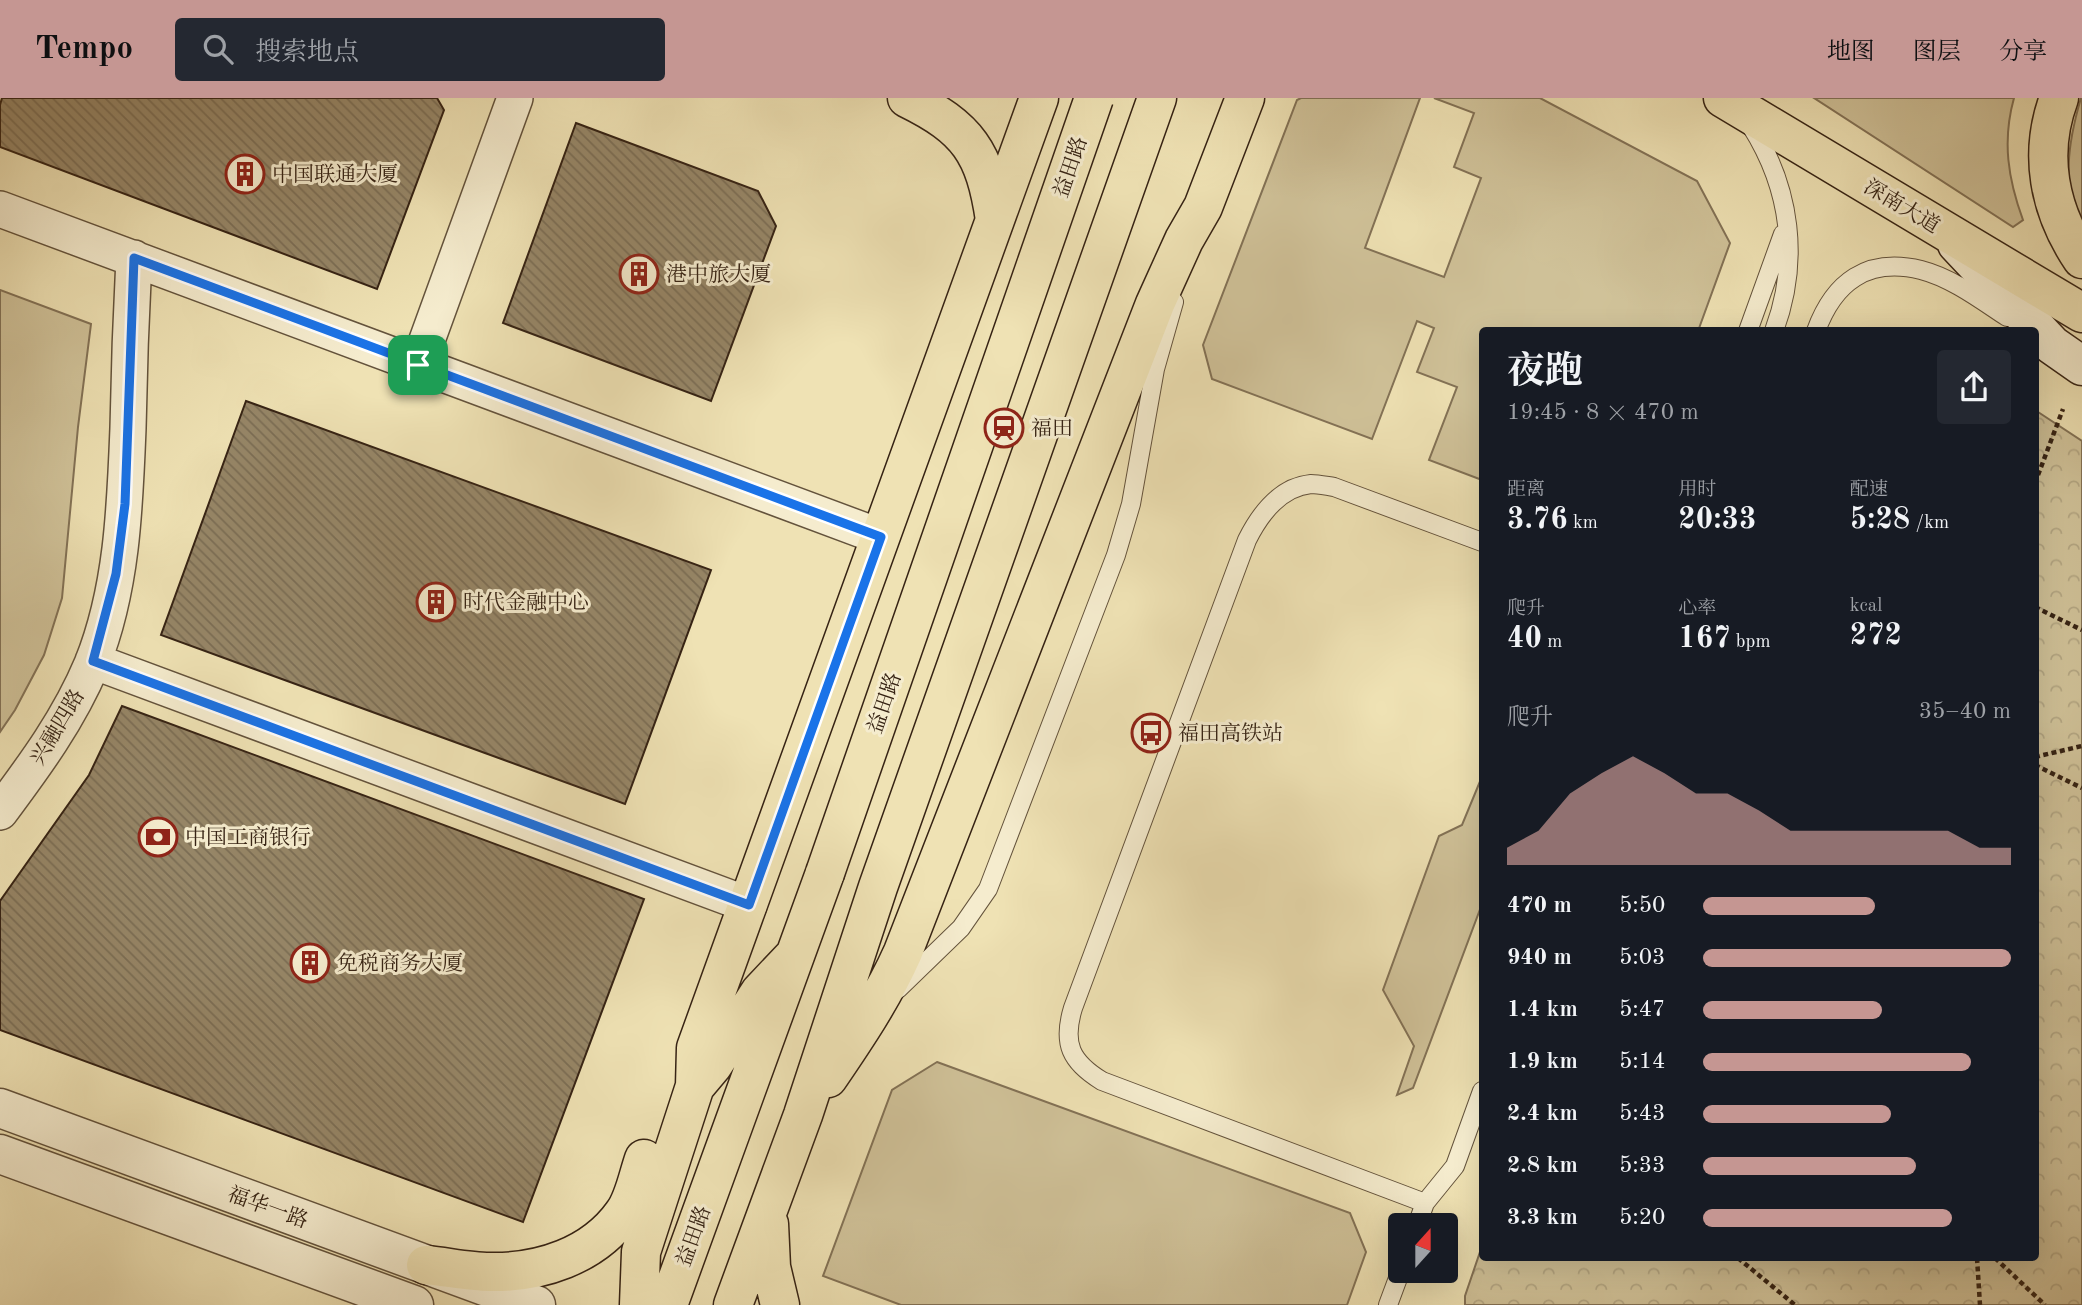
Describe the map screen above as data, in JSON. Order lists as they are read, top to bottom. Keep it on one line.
{"streets":{"main road":["益田路","深南大道"],"street":["兴融四路","福华一路"]},"places":{"building":["中国联通大厦","港中旅大厦","时代金融中心","免税商务大厦"],"station":["福田"],"bus stop":["福田高铁站"],"bank":["中国工商银行"]},"north":"top","page":{"header":"Tempo","search":"搜索地点","nav":["地图","图层","分享"],"heading":["夜跑","19:45 · 8 × 470 m"],"stats":[["距离","3.76 km"],["用时","20:33"],["配速","5:28 /km"],["爬升","40 m"],["心率","167 bpm"],["kcal","272"]],"chart":["爬升","35–40 m"],"list":[{"name":"470 m","note":"5:50"},{"name":"940 m","note":"5:03"},{"name":"1.4 km","note":"5:47"},{"name":"1.9 km","note":"5:14"},{"name":"2.4 km","note":"5:43"},{"name":"2.8 km","note":"5:33"},{"name":"3.3 km","note":"5:20"}]}}
